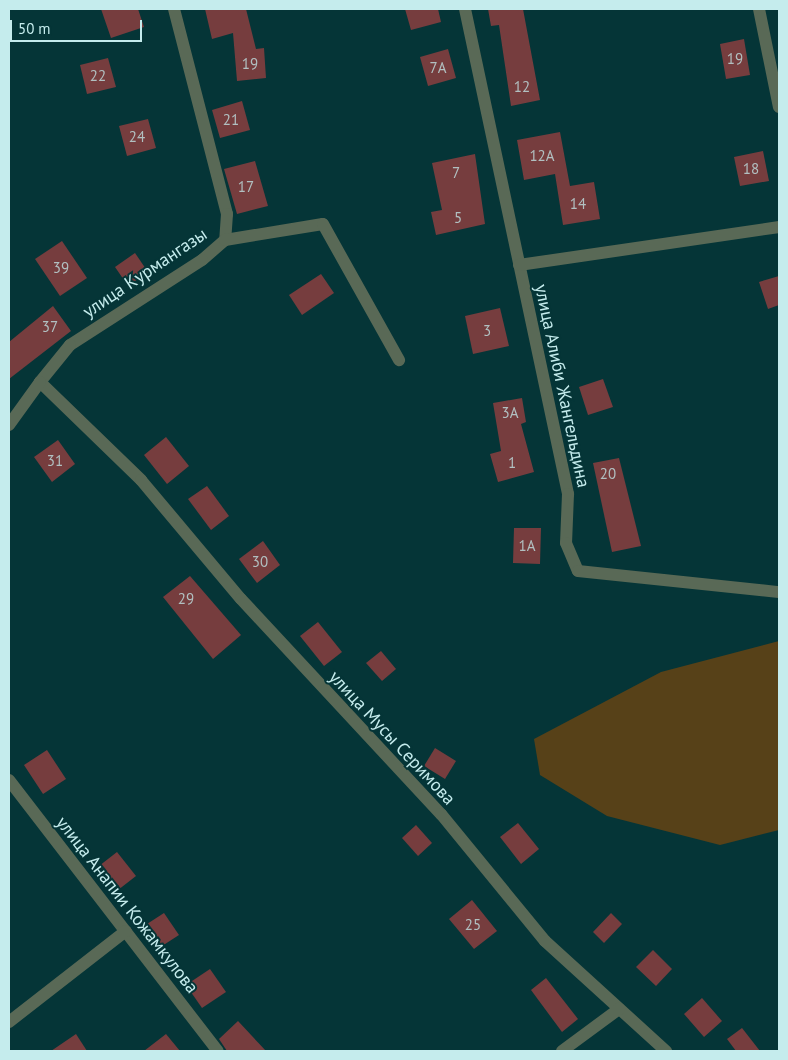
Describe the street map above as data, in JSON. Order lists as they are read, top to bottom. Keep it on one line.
{"streets":{"street":["улица Курмангазы","улица Алиби Жангельдина","улица Мусы Серимова","улица Анапии Кожамкулова"]},"crossings":[["улица Курмангазы","улица Мусы Серимова"]],"house_numbers":["19","19","7А","22","12","21","24","12А","18","7","17","14","5","39","37","3","3А","31","1","20","1А","30","29","25"],"scale_bar":"50 m"}
